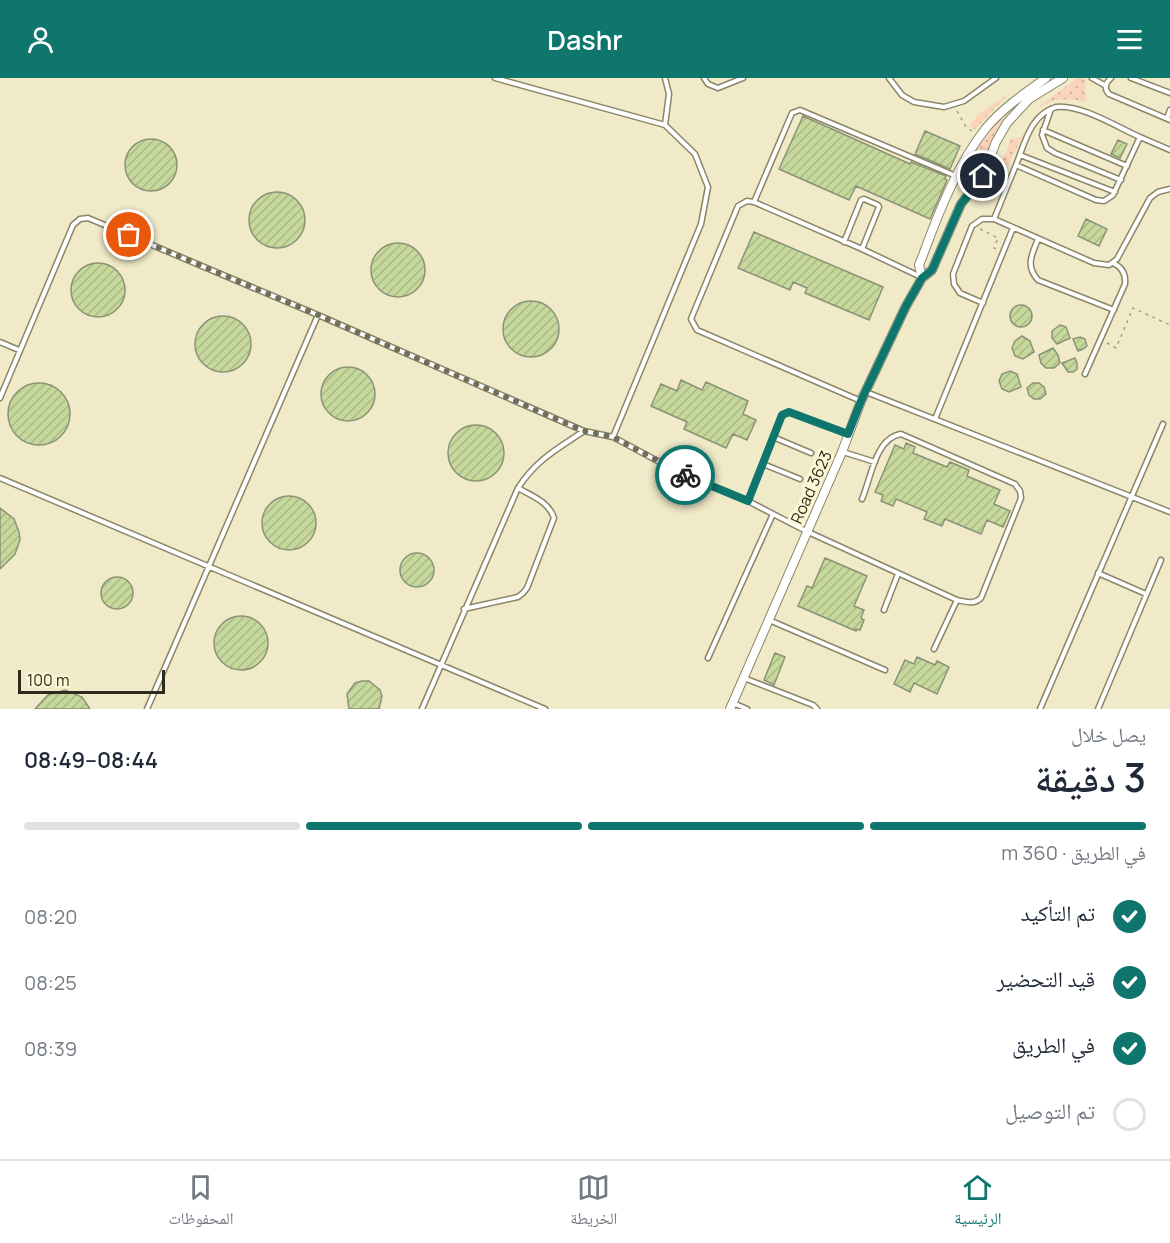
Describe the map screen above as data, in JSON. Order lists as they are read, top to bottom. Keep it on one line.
{"streets":{"street":["Road 3623"]},"scale_bar":"100 m","page":{"header":"Dashr","scale":"100 m","heading":["3 دقيقة","يصل خلال","08:44–08:49"],"bar":"في الطريق · 360 m","list":[["تم التأكيد","08:20"],["قيد التحضير","08:25"],["في الطريق","08:39"],"تم التوصيل"],"tabs":["الرئيسية","الخريطة","المحفوظات"]}}
